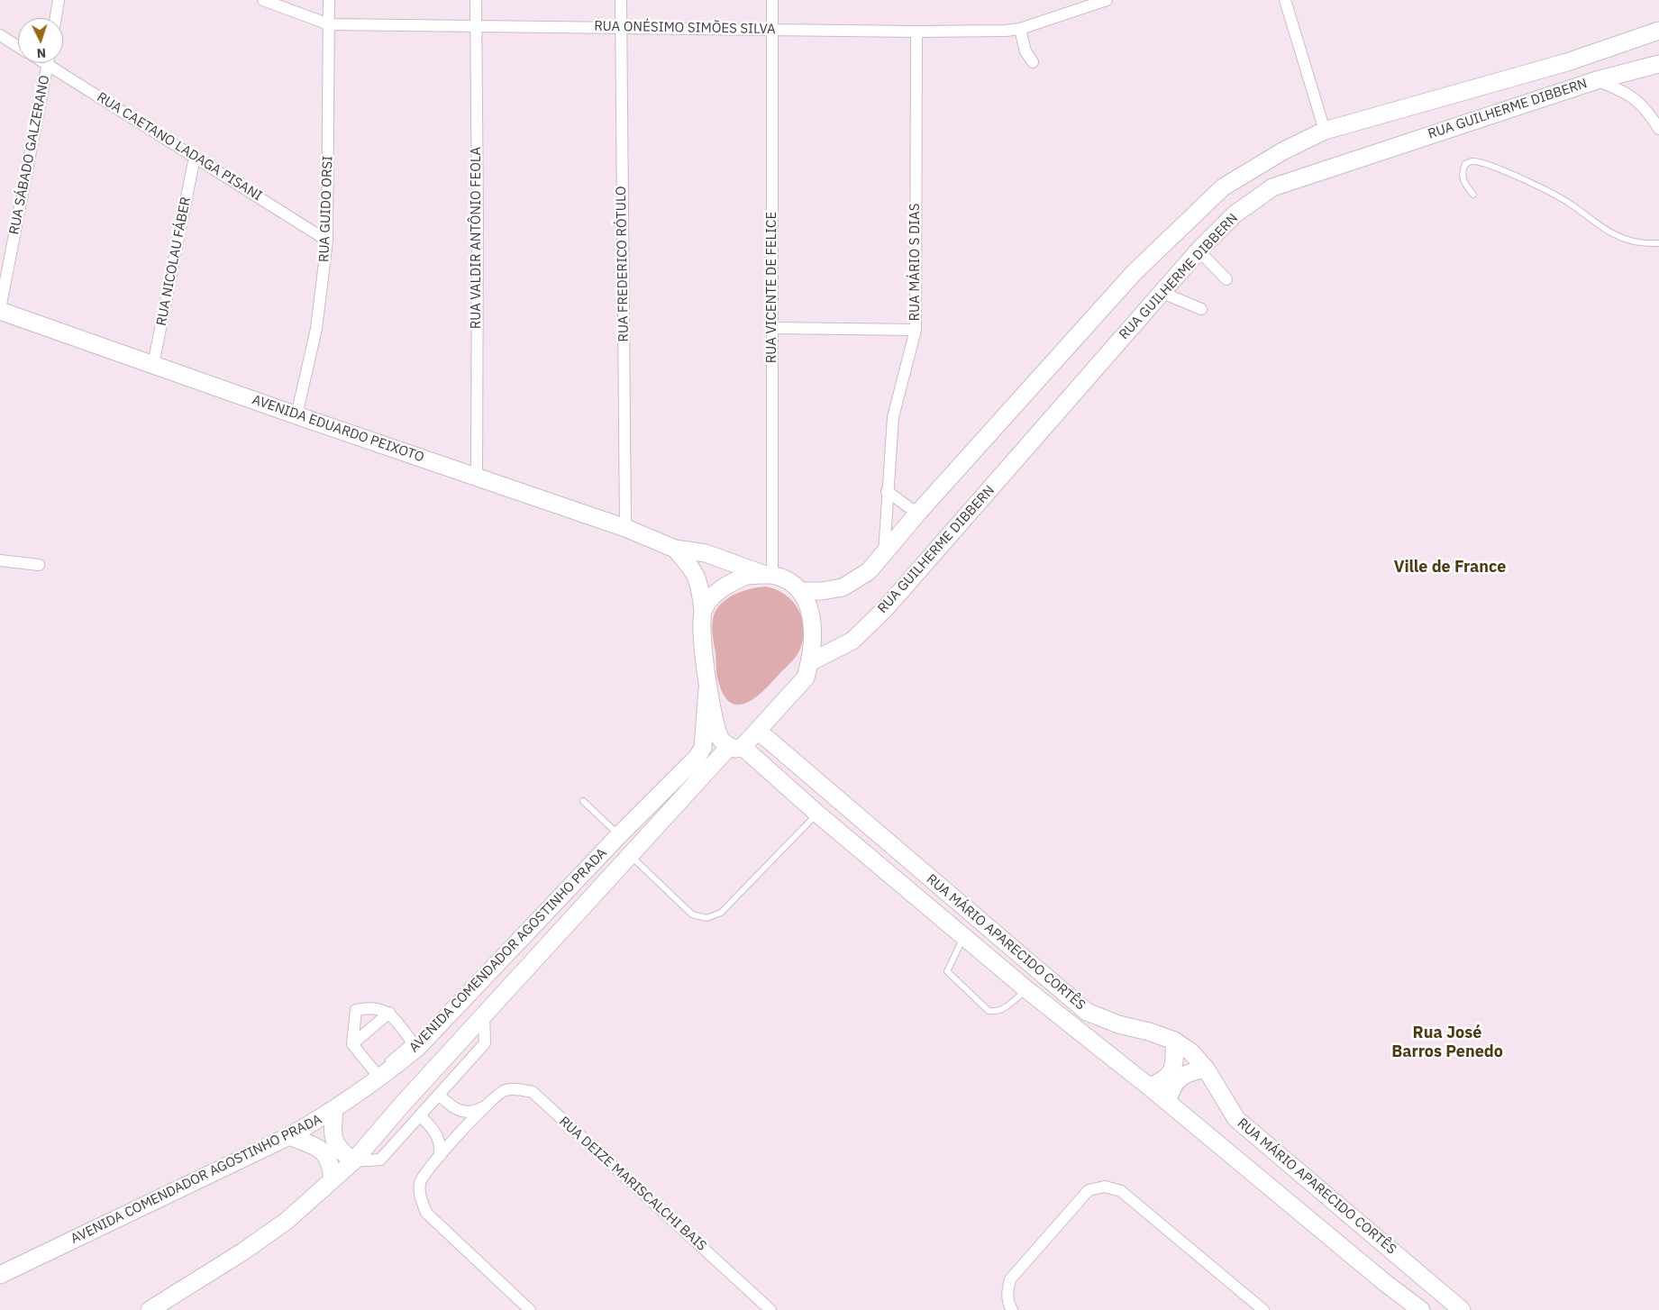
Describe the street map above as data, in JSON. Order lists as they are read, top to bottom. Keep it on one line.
{"streets":{"street":["RUA ONÉSIMO SIMÕES SILVA","RUA GUILHERME DIBBERN","RUA CAETANO LADAGA PISANI","RUA SÁBADO GALZERANO","RUA GUIDO ORSI","RUA VALDIR ANTÔNIO FEOLA","RUA NICOLAU FÁBER","RUA MÁRIO S DIAS","RUA FREDERICO RÓTULO","RUA VICENTE DE FELICE","AVENIDA EDUARDO PEIXOTO","RUA MÁRIO APARECIDO CORTÊS","AVENIDA COMENDADOR AGOSTINHO PRADA","RUA DEIZE MARISCALCHI BAIS"]},"crossings":[["RUA ONÉSIMO SIMÕES SILVA","RUA GUIDO ORSI"],["RUA ONÉSIMO SIMÕES SILVA","RUA VALDIR ANTÔNIO FEOLA"],["RUA ONÉSIMO SIMÕES SILVA","RUA MÁRIO S DIAS"],["RUA ONÉSIMO SIMÕES SILVA","RUA FREDERICO RÓTULO"],["RUA ONÉSIMO SIMÕES SILVA","RUA VICENTE DE FELICE"],["RUA GUILHERME DIBBERN","RUA MÁRIO S DIAS"],["RUA GUILHERME DIBBERN","AVENIDA EDUARDO PEIXOTO"],["RUA GUILHERME DIBBERN","AVENIDA COMENDADOR AGOSTINHO PRADA"],["RUA CAETANO LADAGA PISANI","RUA GUIDO ORSI"],["RUA CAETANO LADAGA PISANI","RUA NICOLAU FÁBER"],["RUA SÁBADO GALZERANO","AVENIDA EDUARDO PEIXOTO"],["RUA GUIDO ORSI","AVENIDA EDUARDO PEIXOTO"],["RUA VALDIR ANTÔNIO FEOLA","AVENIDA EDUARDO PEIXOTO"],["RUA NICOLAU FÁBER","AVENIDA EDUARDO PEIXOTO"],["RUA FREDERICO RÓTULO","AVENIDA EDUARDO PEIXOTO"],["RUA VICENTE DE FELICE","AVENIDA EDUARDO PEIXOTO"],["AVENIDA EDUARDO PEIXOTO","RUA MÁRIO APARECIDO CORTÊS"],["AVENIDA EDUARDO PEIXOTO","AVENIDA COMENDADOR AGOSTINHO PRADA"],["RUA MÁRIO APARECIDO CORTÊS","AVENIDA COMENDADOR AGOSTINHO PRADA"]],"districts":["Ville de France","Rua José Barros Penedo"],"north":"bottom"}
